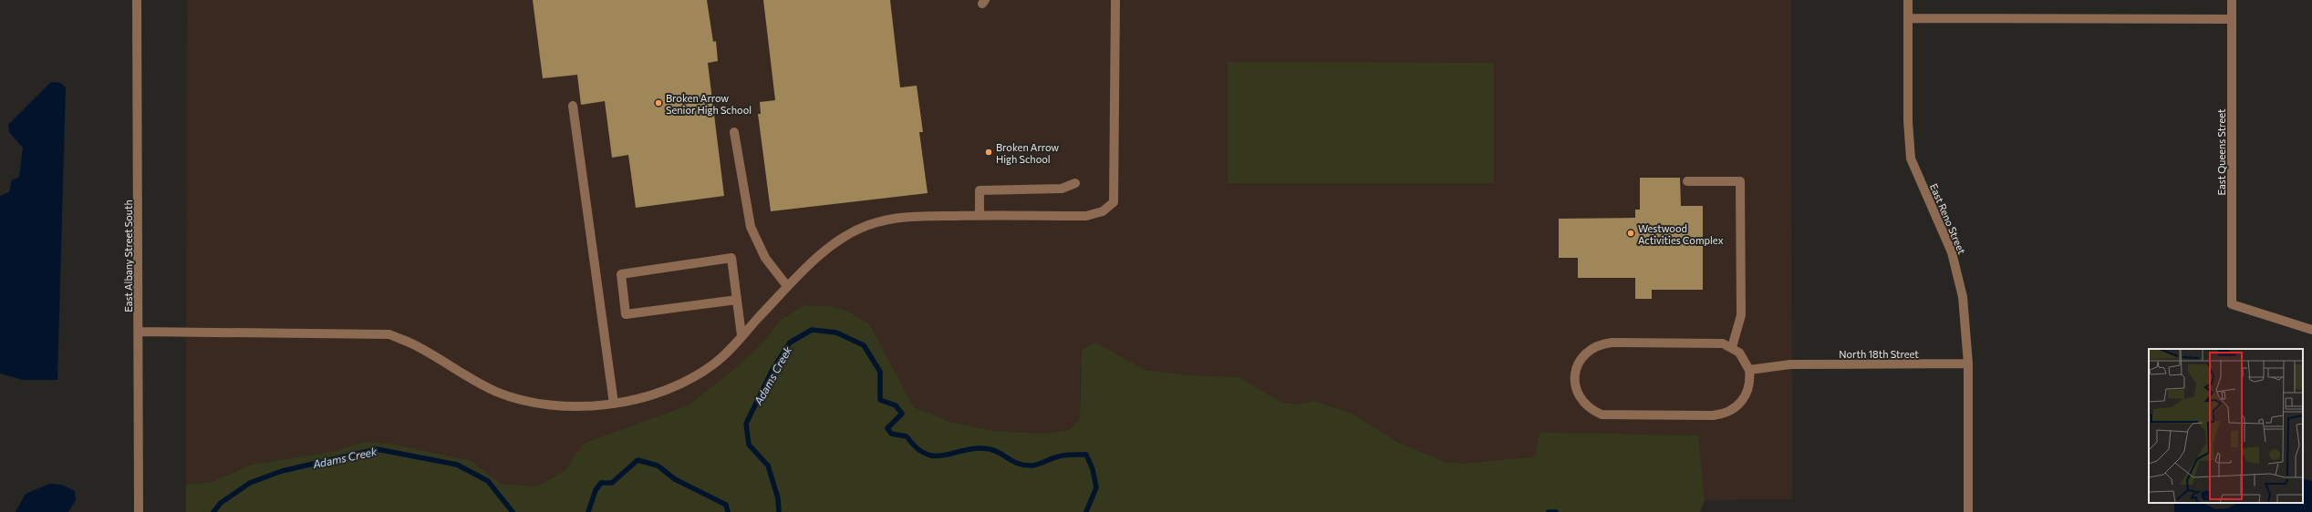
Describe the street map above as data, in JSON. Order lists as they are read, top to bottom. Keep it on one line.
{"streets":{"street":["East Queens Street","East Reno Street","East Albany Street South","North 18th Street"]},"crossings":[["East Reno Street","North 18th Street"]],"water":["Adams Creek"],"places":["Broken Arrow Senior High School","Broken Arrow High School","Westwood Activities Complex"]}
